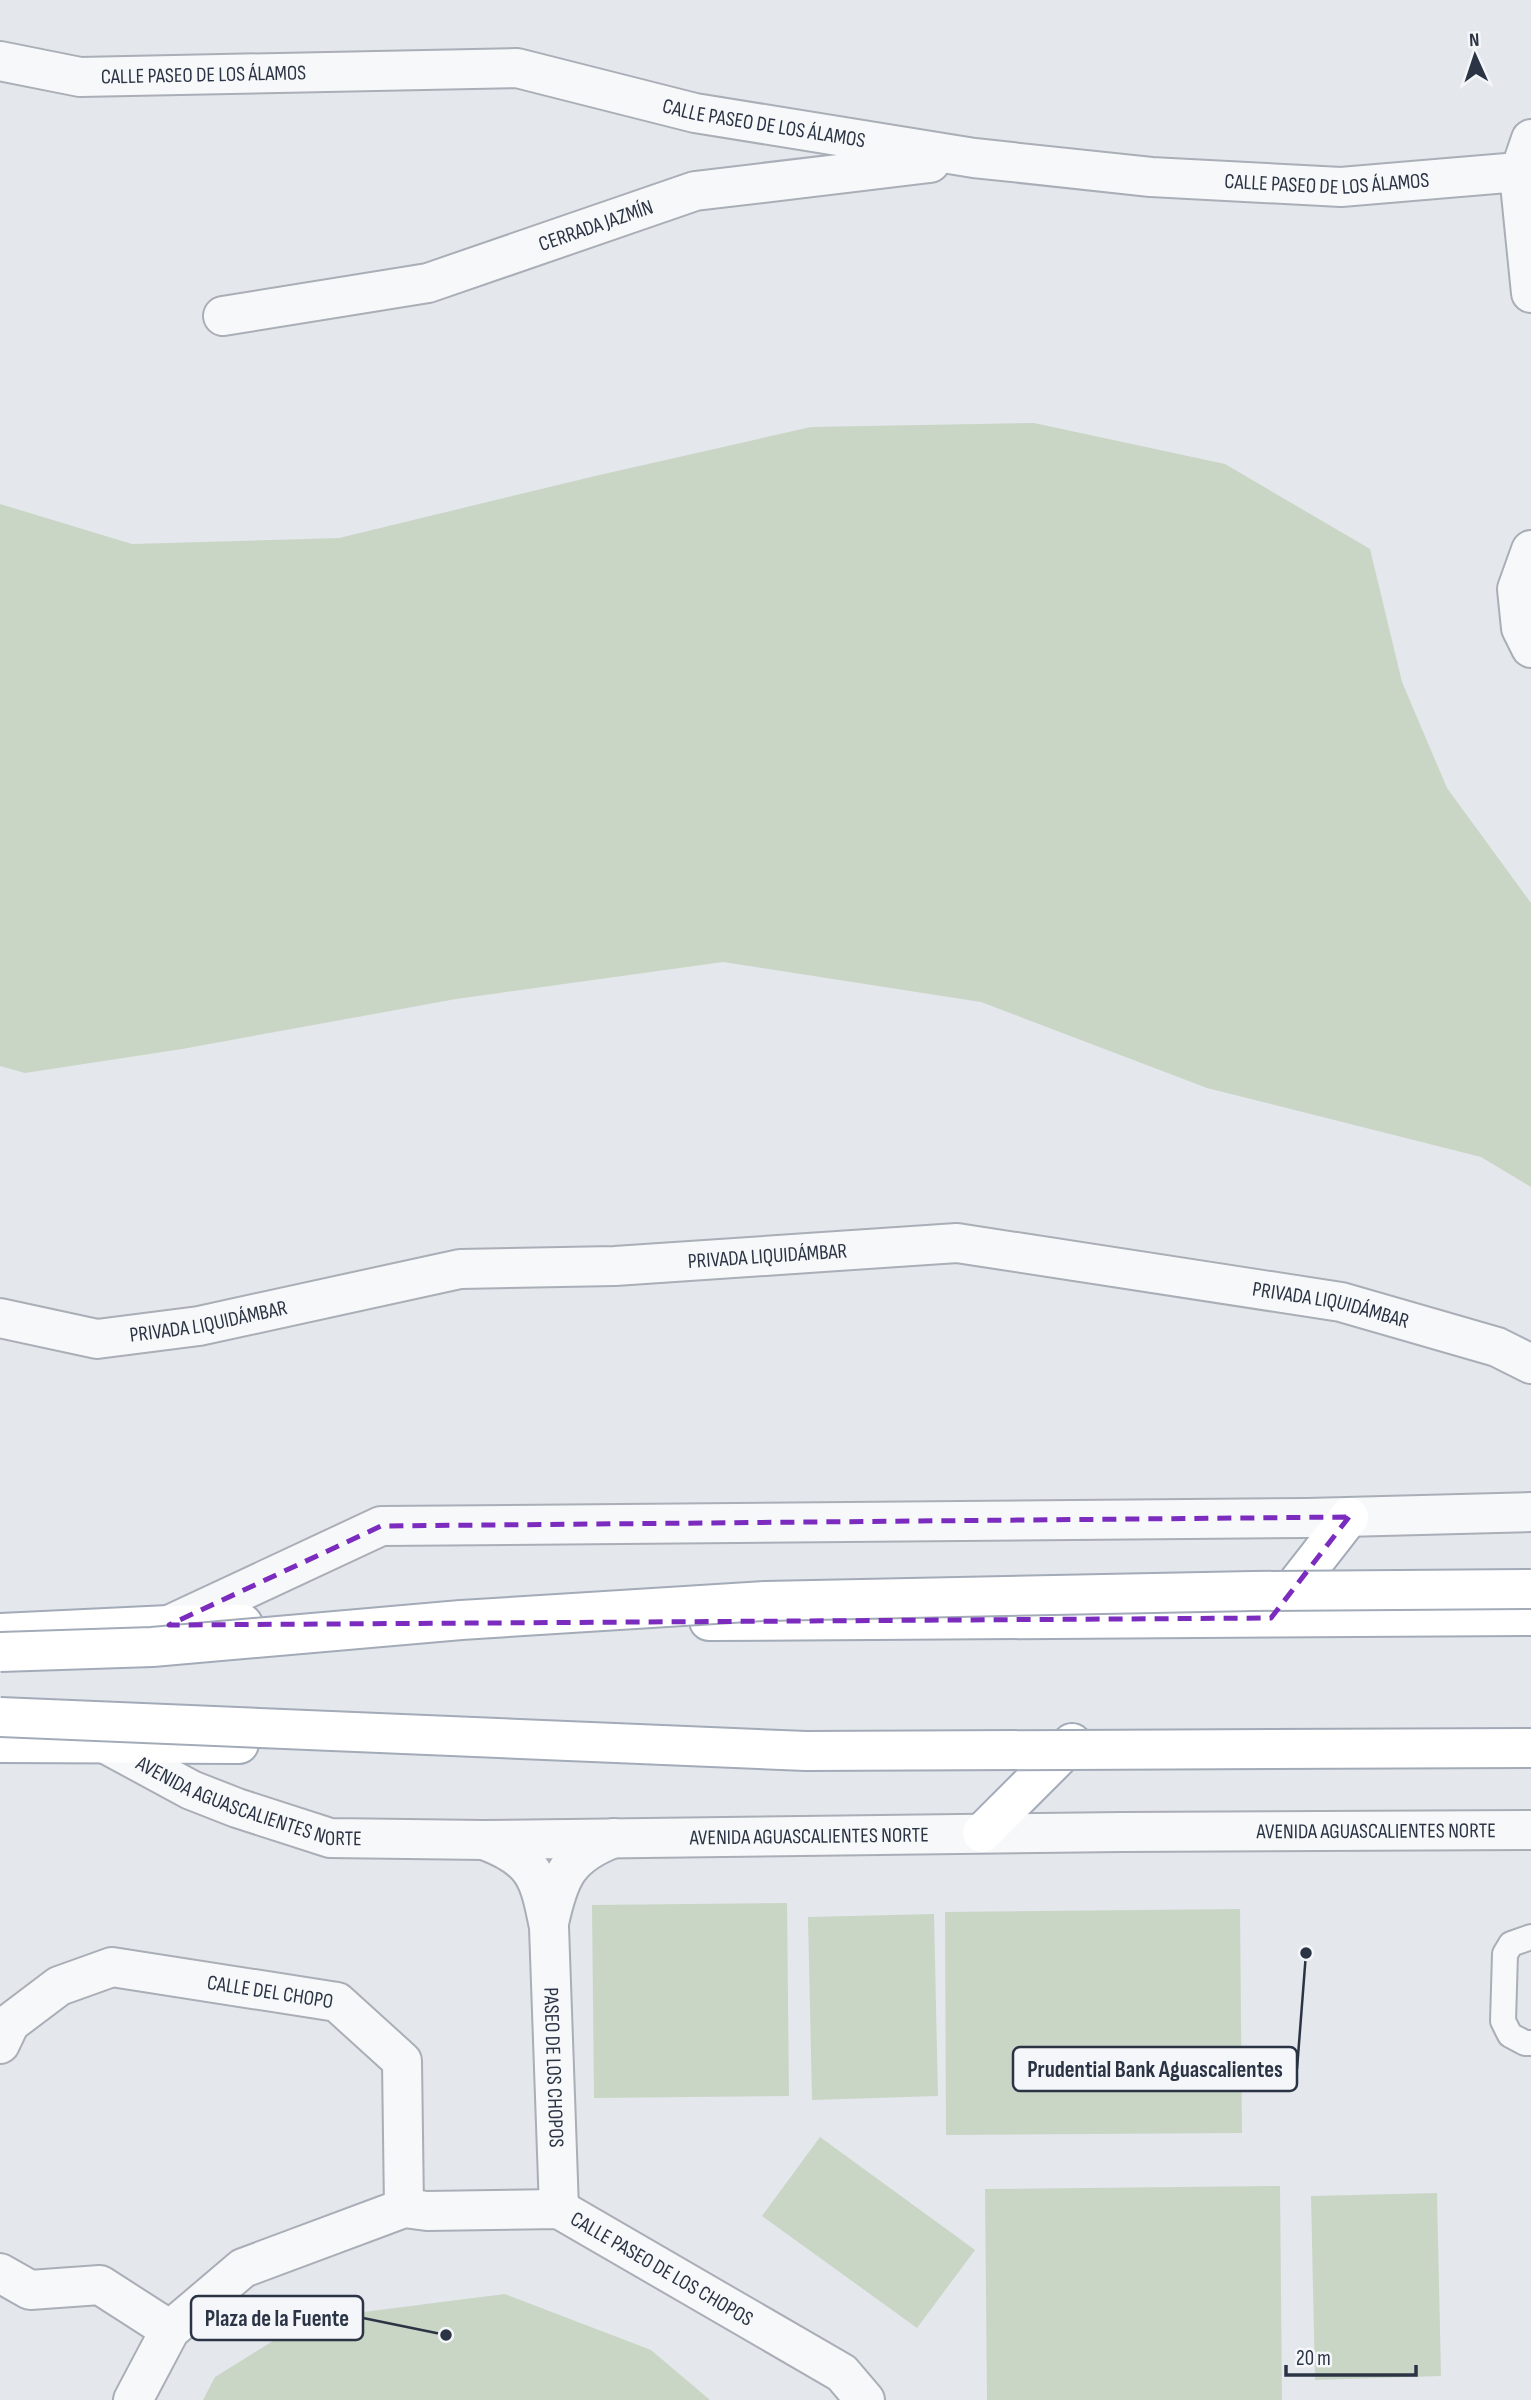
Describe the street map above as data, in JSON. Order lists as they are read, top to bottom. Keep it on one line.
{"streets":{"main road":["AVENIDA AGUASCALIENTES NORTE"],"street":["CALLE PASEO DE LOS ÁLAMOS","CERRADA JAZMÍN","PRIVADA LIQUIDÁMBAR","CALLE DEL CHOPO","PASEO DE LOS CHOPOS","CALLE PASEO DE LOS CHOPOS"]},"crossings":[["CALLE PASEO DE LOS ÁLAMOS","CERRADA JAZMÍN"],["AVENIDA AGUASCALIENTES NORTE","PASEO DE LOS CHOPOS"],["CALLE DEL CHOPO","CALLE PASEO DE LOS CHOPOS"],["PASEO DE LOS CHOPOS","CALLE PASEO DE LOS CHOPOS"]],"places":["Prudential Bank Aguascalientes","Plaza de la Fuente"],"scale_bar":"20 m","north":"top"}
